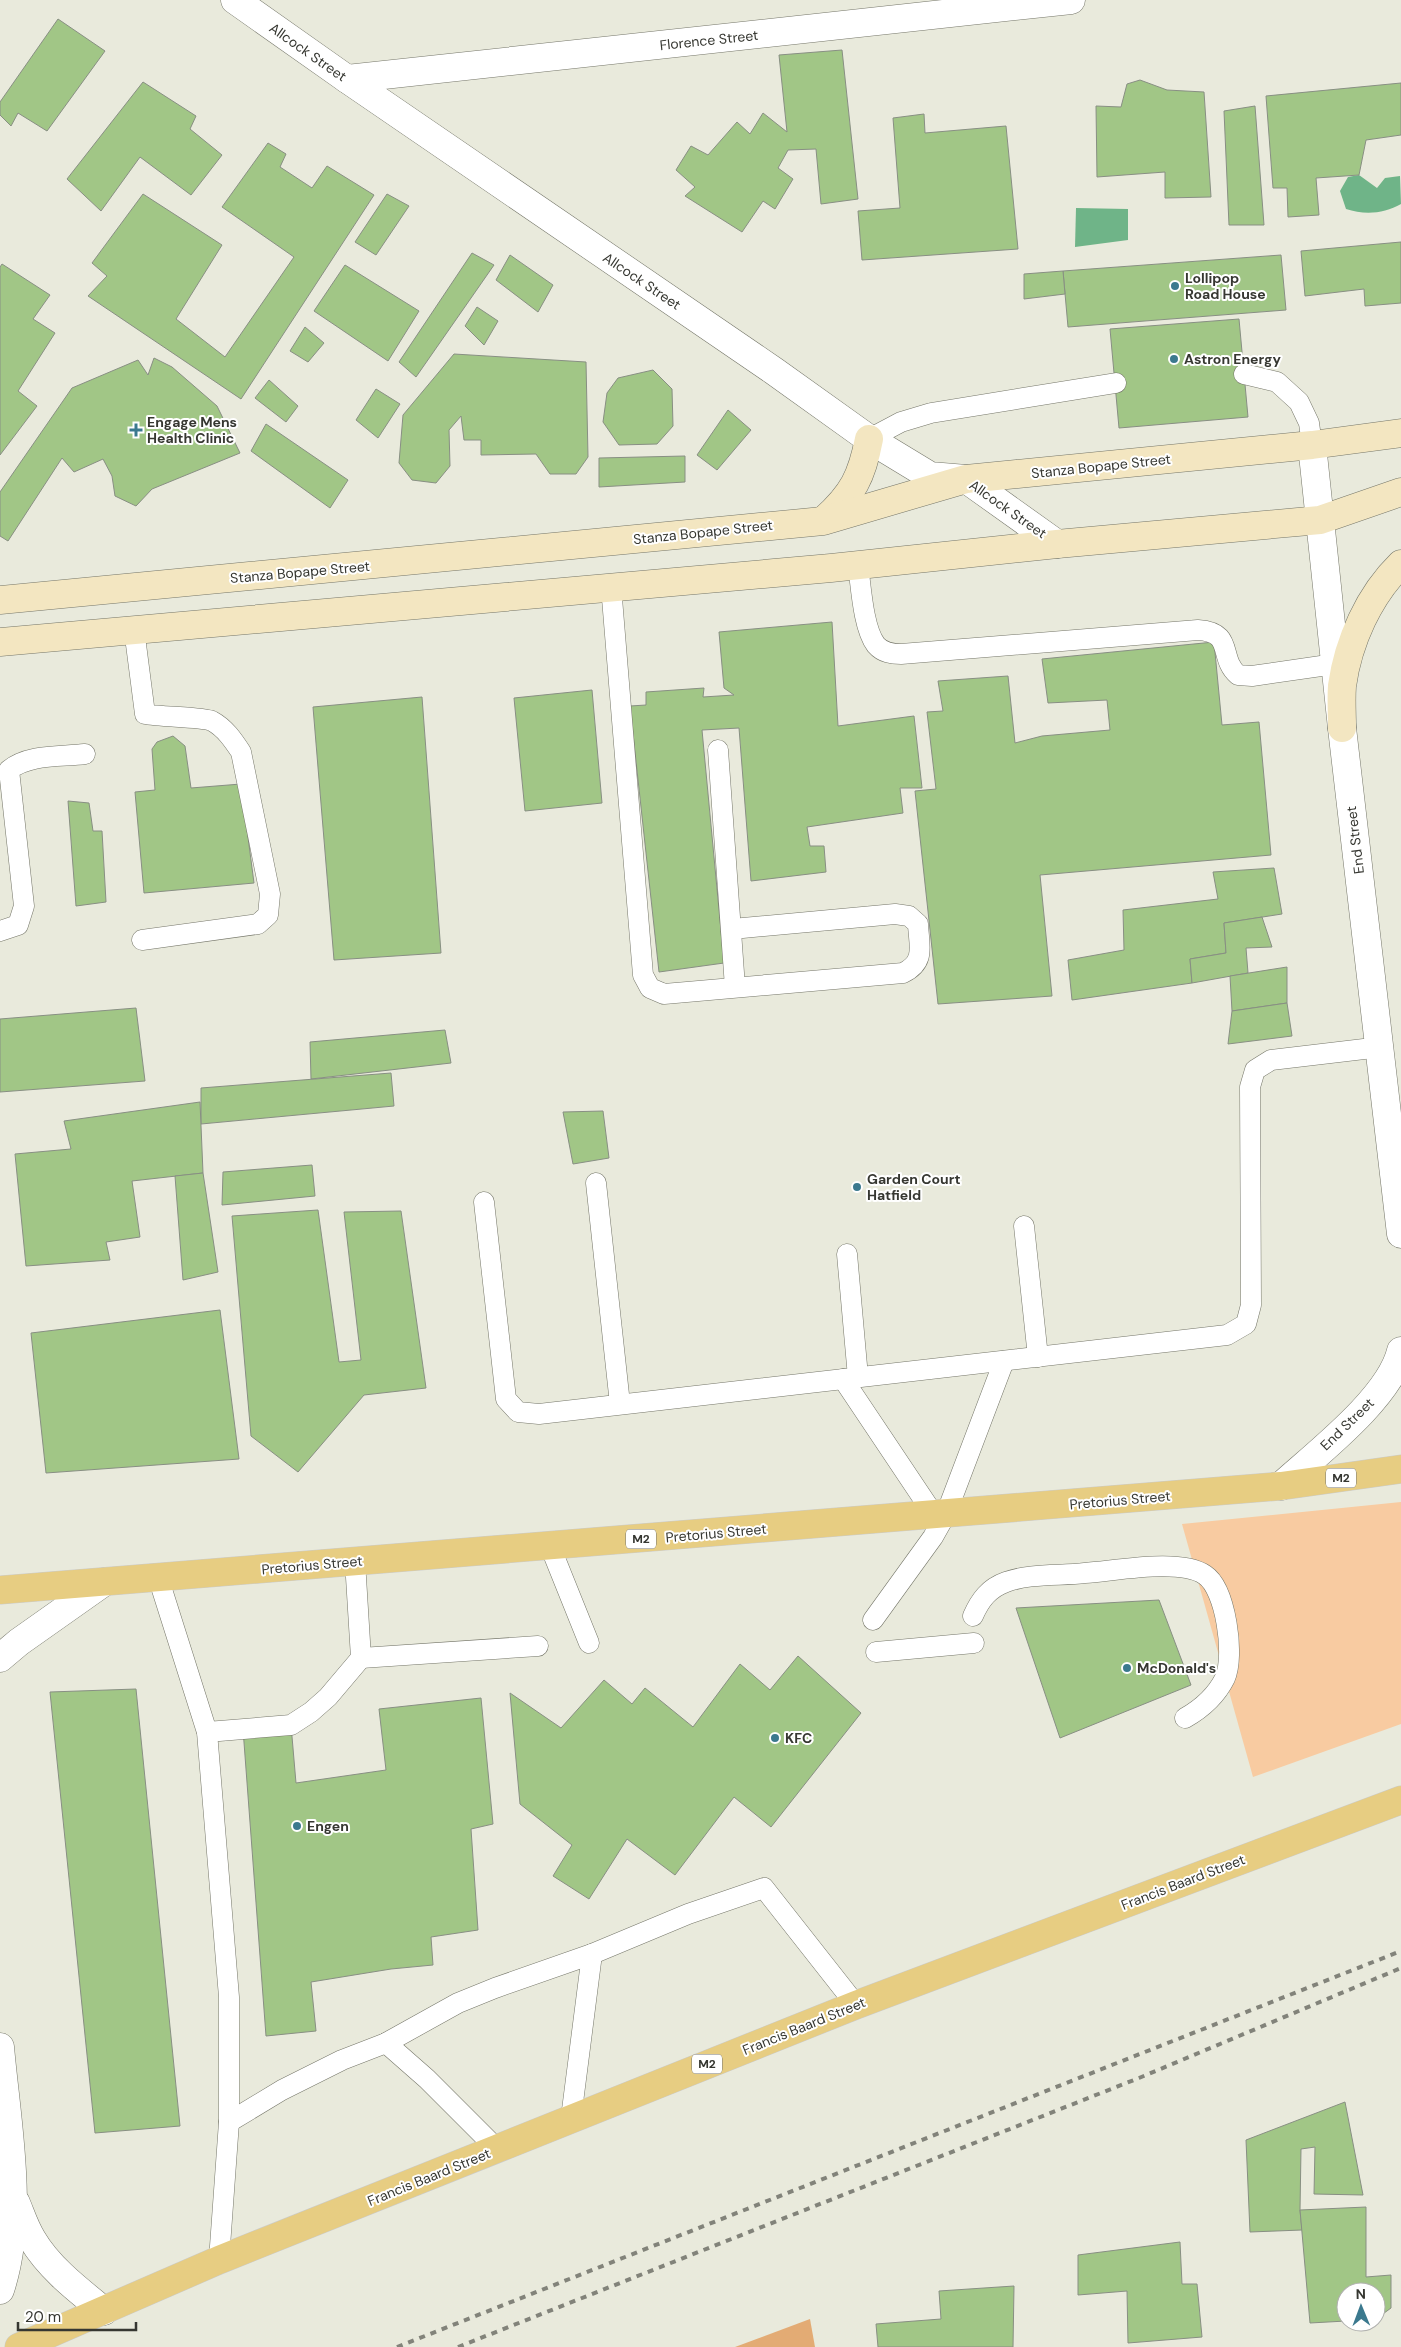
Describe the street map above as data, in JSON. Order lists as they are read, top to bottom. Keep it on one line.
{"streets":{"main road":["Stanza Bopape Street","M2","Pretorius Street","Francis Baard Street"],"street":["Florence Street","Allcock Street","End Street"]},"crossings":[["Florence Street","Allcock Street"],["Allcock Street","Stanza Bopape Street"],["Stanza Bopape Street","End Street"],["End Street","Pretorius Street"]],"places":{"other":["Lollipop Road House","Astron Energy","Garden Court Hatfield","McDonald's","KFC","Engen"],"health":["Engage Mens Health Clinic"]},"scale_bar":"20 m","north":"top"}
